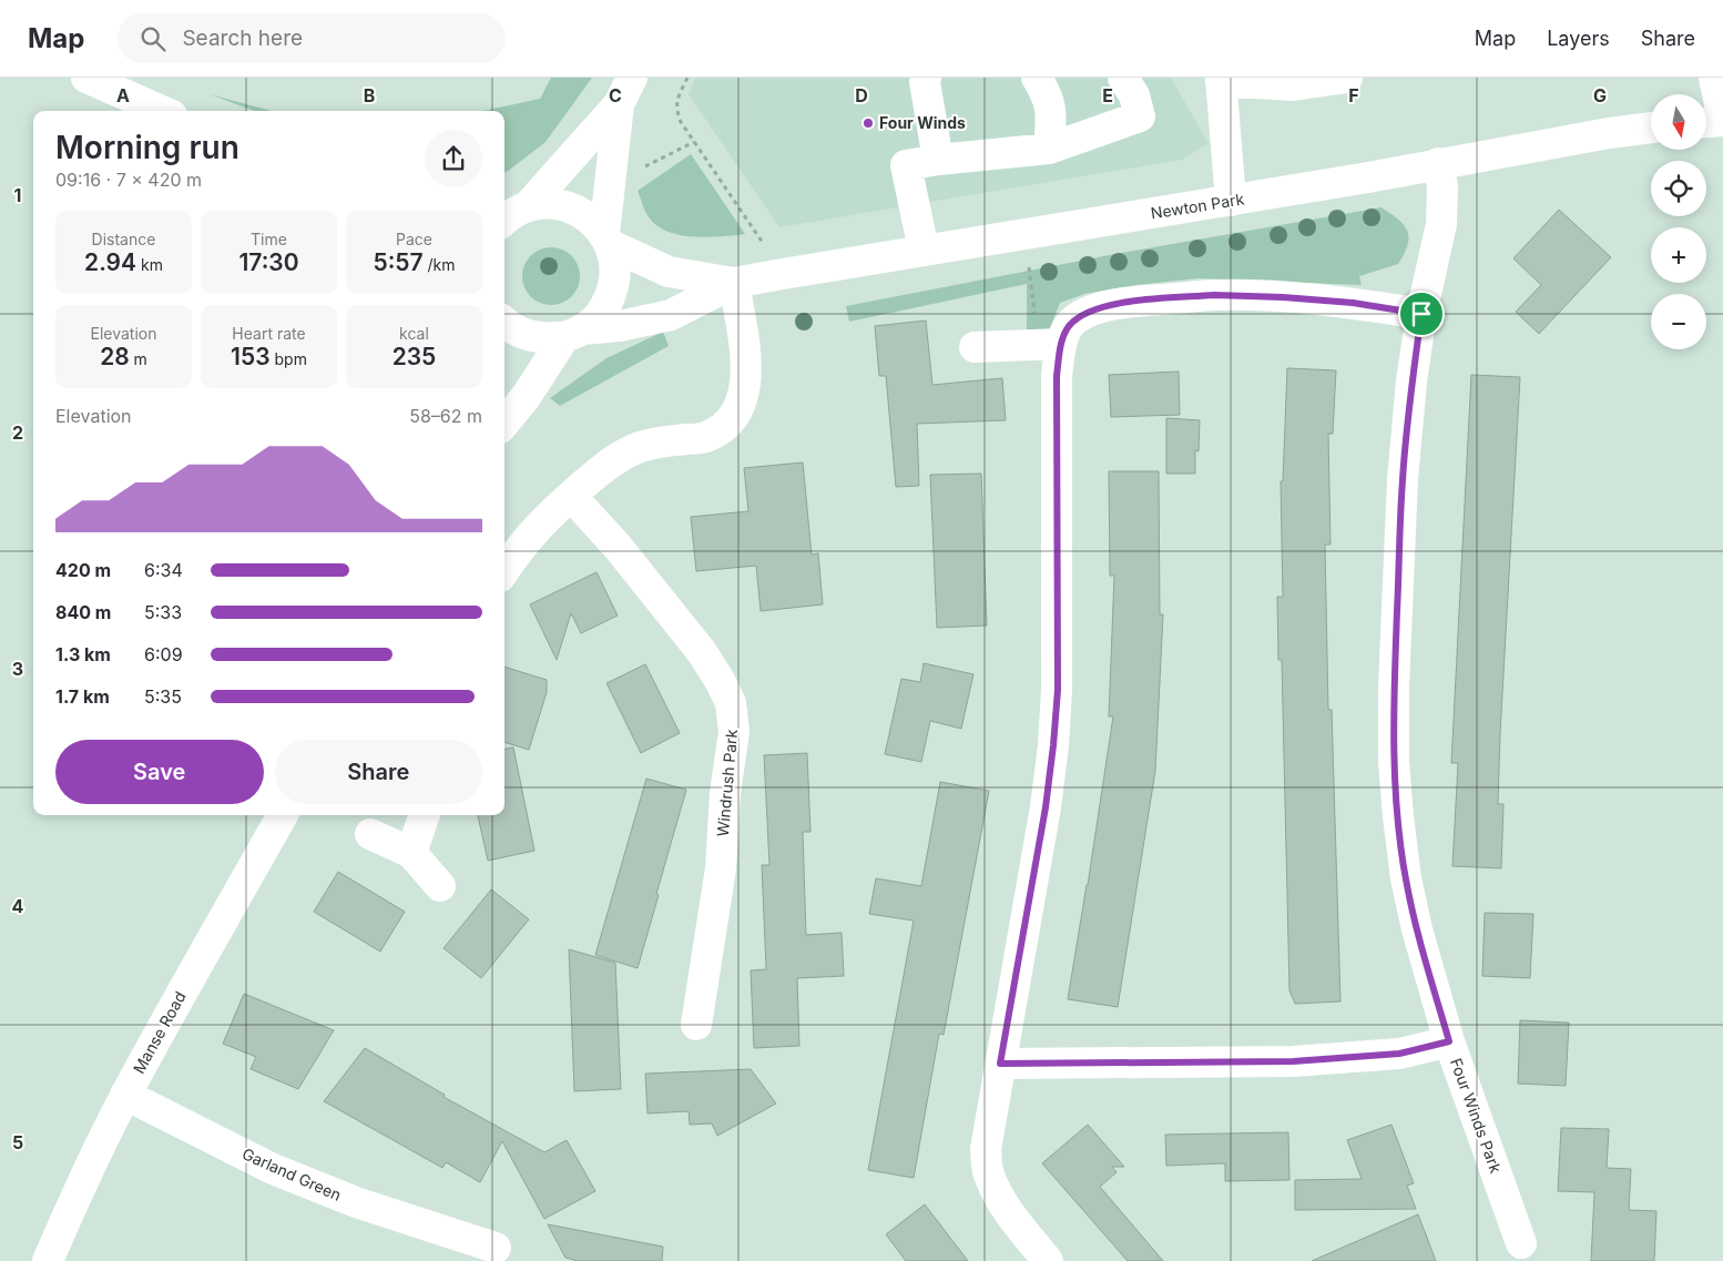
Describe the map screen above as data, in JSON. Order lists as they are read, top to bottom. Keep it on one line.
{"streets":{"street":["Newton Park","Windrush Park","Manse Road","Four Winds Park","Garland Green"]},"crossings":[["Newton Park","Four Winds Park"],["Manse Road","Garland Green"]],"places":["Four Winds"],"north":"bottom","page":{"header":"Map","search":"Search here","nav":["Map","Layers","Share"],"map_buttons":["+","−"],"heading":["Morning run","09:16 · 7 × 420 m"],"stats":[["Distance","2.94 km"],["Time","17:30"],["Pace","5:57 /km"],["Elevation","28 m"],["Heart rate","153 bpm"],["kcal","235"]],"chart":["Elevation","58–62 m"],"list":[{"name":"420 m","note":"6:34"},{"name":"840 m","note":"5:33"},{"name":"1.3 km","note":"6:09"},{"name":"1.7 km","note":"5:35"}],"buttons":["Save","Share"]},"grid":{"columns":["A","B","C","D","E","F","G"],"rows":["1","2","3","4","5"]}}
